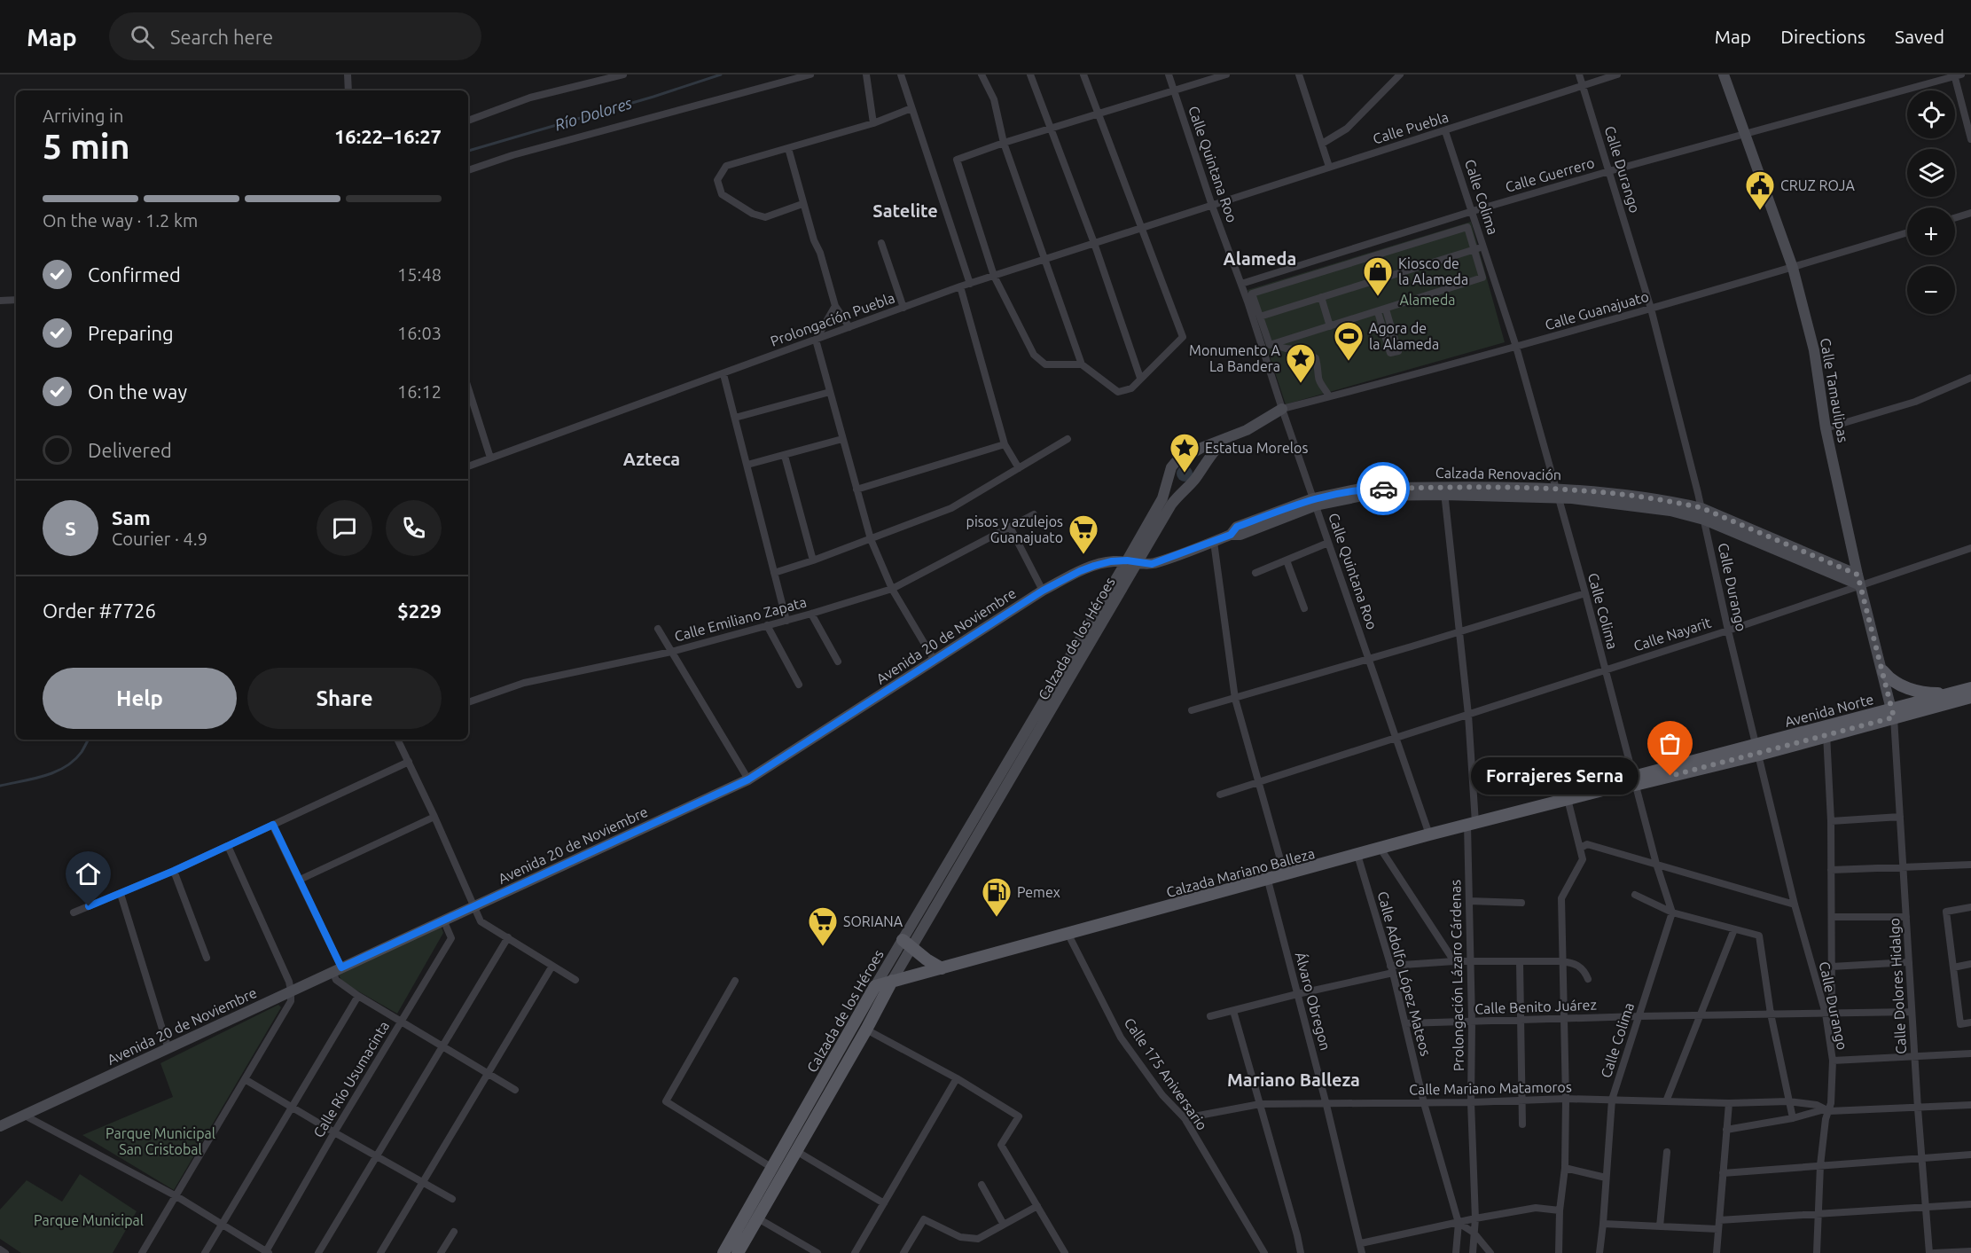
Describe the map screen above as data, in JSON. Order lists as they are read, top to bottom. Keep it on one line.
{"streets":{"main road":["Calzada de los Héroes","Avenida Norte","Calzada Mariano Balleza"],"street":["Calle Puebla","Calle Quintana Roo","Calle Durango","Calle Guerrero","Calle Colima","Calle Guanajuato","Prolongación Puebla","Calle Tamaulipas","Calzada Renovación","Calle Emiliano Zapata","Calle Nayarit","Avenida 20 de Noviembre","Calle Adolfo López Mateos","Prolongación Lázaro Cárdenas","Calle Dolores Hidalgo","Álvaro Obregon","Calle Benito Juárez","Calle 175 Aniversario","Calle Río Usumacinta","Calle Mariano Matamoros"]},"crossings":[["Calle Puebla","Calle Quintana Roo"],["Calle Puebla","Calle Durango"],["Calle Puebla","Calle Colima"],["Calle Puebla","Prolongación Puebla"],["Calle Quintana Roo","Calle Guerrero"],["Calle Quintana Roo","Calle Guanajuato"],["Calle Quintana Roo","Prolongación Puebla"],["Calle Quintana Roo","Calzada Renovación"],["Calle Quintana Roo","Calle Nayarit"],["Calle Quintana Roo","Calzada Mariano Balleza"],["Calle Durango","Calle Guerrero"],["Calle Durango","Calle Guanajuato"],["Calle Durango","Calzada Renovación"],["Calle Durango","Calle Nayarit"],["Calle Durango","Avenida Norte"],["Calle Durango","Calzada Mariano Balleza"],["Calle Durango","Calle Benito Juárez"],["Calle Durango","Calle Mariano Matamoros"],["Calle Guerrero","Calle Colima"],["Calle Guerrero","Calle Tamaulipas"],["Calle Colima","Calle Guanajuato"],["Calle Colima","Calzada Renovación"],["Calle Colima","Calle Nayarit"],["Calle Colima","Calzada Mariano Balleza"],["Calle Colima","Calle Benito Juárez"],["Calle Colima","Calle Mariano Matamoros"],["Calle Guanajuato","Calle Tamaulipas"],["Calle Tamaulipas","Calzada Renovación"],["Calle Tamaulipas","Calle Nayarit"],["Calle Tamaulipas","Avenida Norte"],["Calle Tamaulipas","Calle Dolores Hidalgo"],["Calzada Renovación","Calle Nayarit"],["Calzada Renovación","Avenida 20 de Noviembre"],["Calzada Renovación","Calzada de los Héroes"],["Calzada Renovación","Prolongación Lázaro Cárdenas"],["Calle Nayarit","Prolongación Lázaro Cárdenas"],["Avenida 20 de Noviembre","Calzada de los Héroes"],["Avenida 20 de Noviembre","Calle Río Usumacinta"],["Calzada de los Héroes","Calzada Mariano Balleza"],["Avenida Norte","Calzada Mariano Balleza"],["Avenida Norte","Calle Dolores Hidalgo"],["Calzada Mariano Balleza","Calle Adolfo López Mateos"],["Calzada Mariano Balleza","Prolongación Lázaro Cárdenas"],["Calzada Mariano Balleza","Álvaro Obregon"],["Calzada Mariano Balleza","Calle 175 Aniversario"],["Calle Adolfo López Mateos","Calle Benito Juárez"],["Calle Adolfo López Mateos","Calle Mariano Matamoros"],["Prolongación Lázaro Cárdenas","Calle Benito Juárez"],["Prolongación Lázaro Cárdenas","Calle Mariano Matamoros"],["Calle Dolores Hidalgo","Calle Benito Juárez"],["Álvaro Obregon","Calle Mariano Matamoros"],["Calle 175 Aniversario","Calle Mariano Matamoros"]],"districts":["Satelite","Alameda","Azteca","Mariano Balleza"],"water":["Río Dolores"],"parks":["Alameda","Parque Municipal San Cristobal","Parque Municipal"],"places":{"public building":["CRUZ ROJA"],"shop":["Kiosco de la Alameda"],"sports":["Agora de la Alameda"],"place":["Monumento A La Bandera","Estatua Morelos"],"supermarket":["pisos y azulejos Guanajuato","SORIANA"],"other":["Forrajeres Serna"],"fuel station":["Pemex"]},"page":{"header":"Map","search":"Search here","nav":["Map","Directions","Saved"],"map_buttons":["+","−"],"heading":["5 min","Arriving in","16:22–16:27"],"panel":["Sam","Courier · 4.9","Order #7726","$229"],"bar":"On the way · 1.2 km","list":[["Confirmed","15:48"],["Preparing","16:03"],["On the way","16:12"],"Delivered"],"round":"S","buttons":["Help","Share"],"bubble":"Forrajeres Serna"}}
